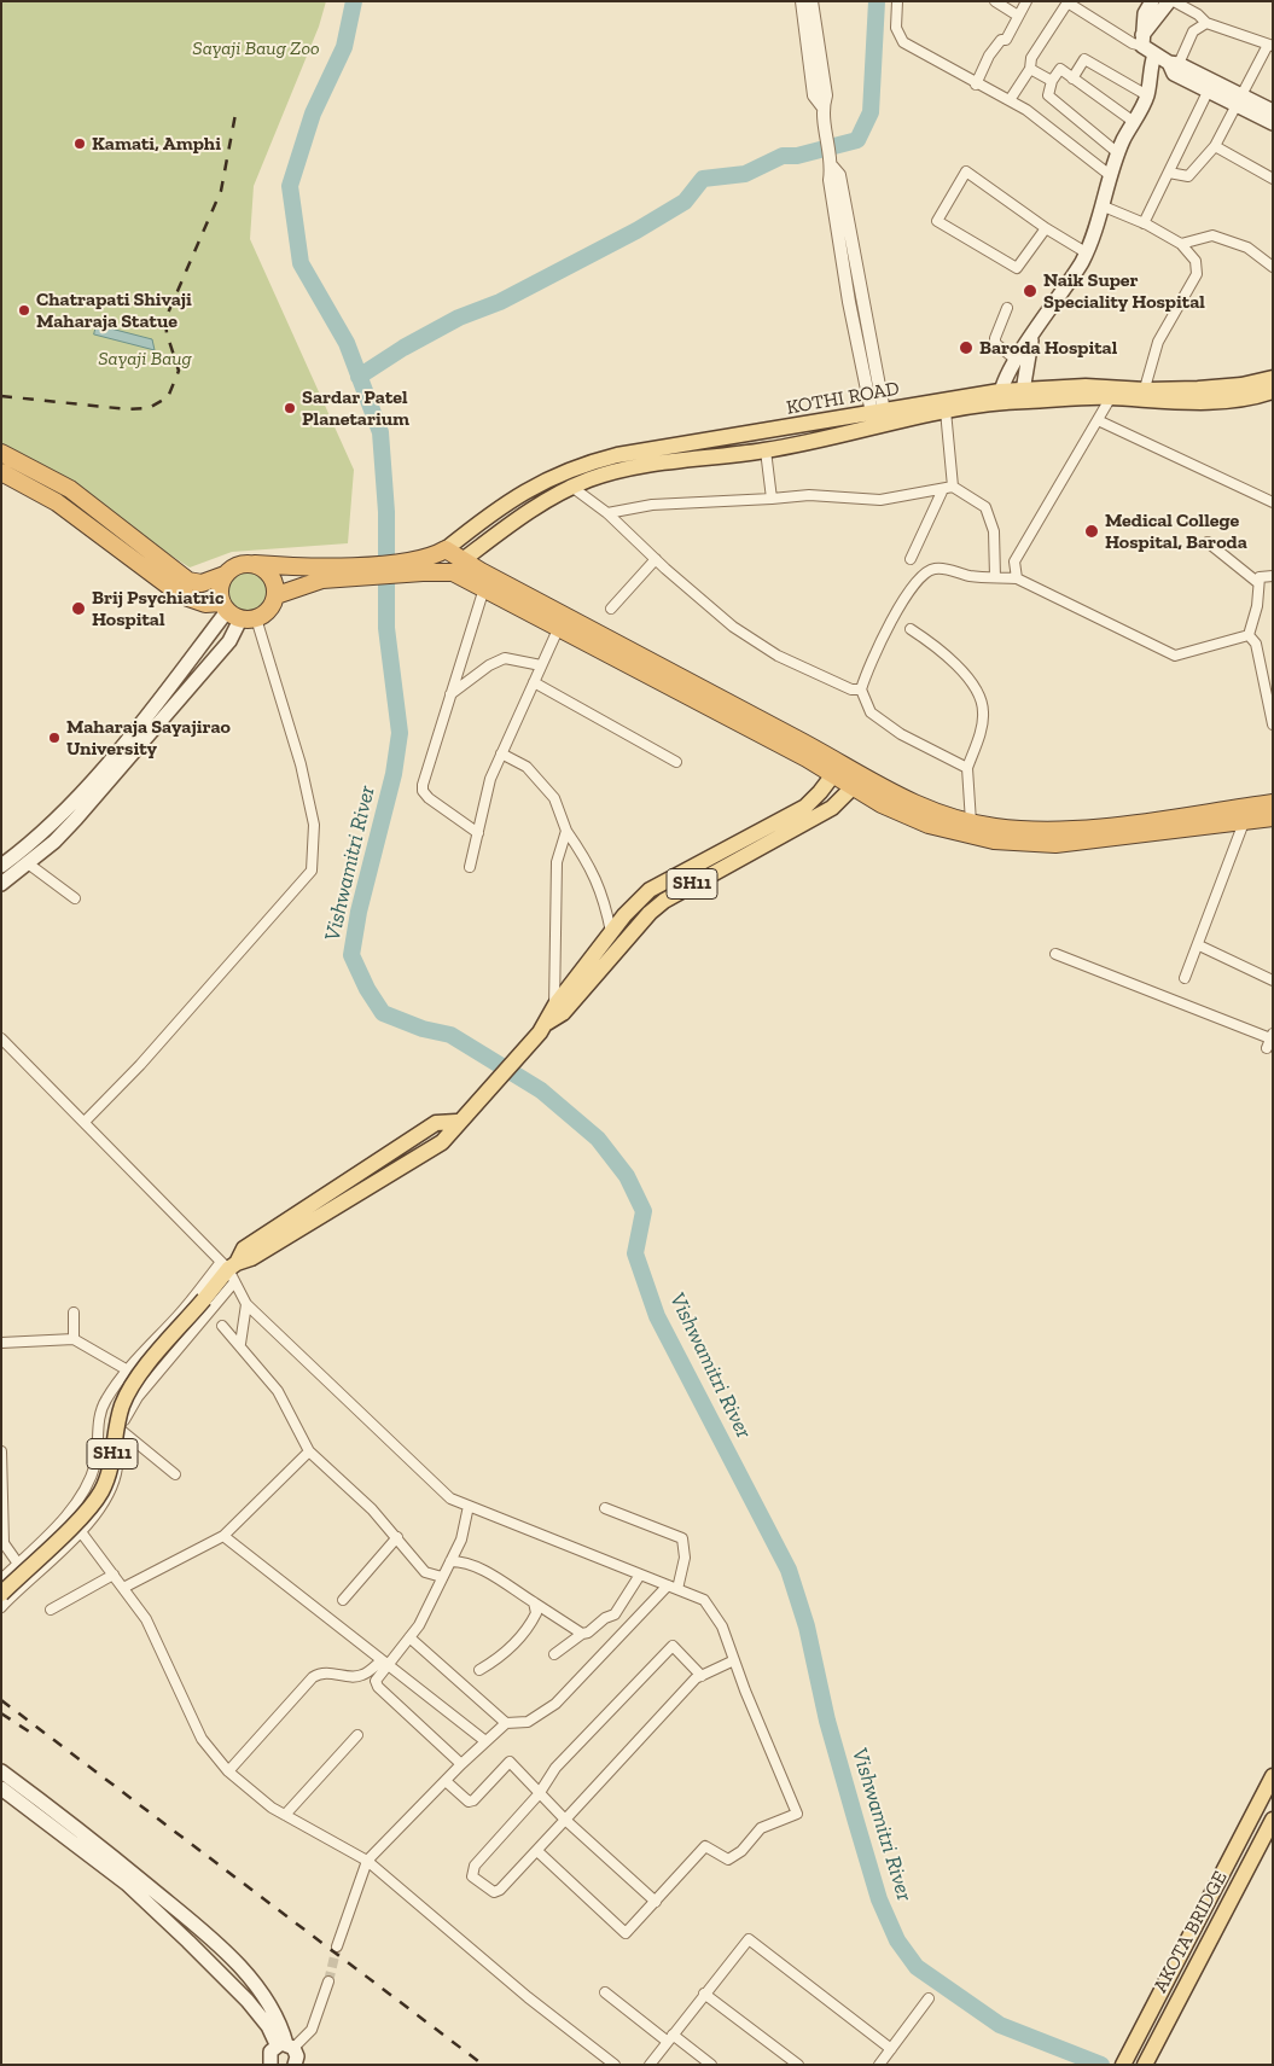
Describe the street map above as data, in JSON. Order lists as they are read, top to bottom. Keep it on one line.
{"streets":{"main road":["KOTHI ROAD","SH11","AKOTA BRIDGE"]},"water":["Vishwamitri River"],"parks":["Sayaji Baug Zoo","Sayaji Baug"],"places":["Kamati, Amphi","Naik Super Speciality Hospital","Chatrapati Shivaji Maharaja Statue","Baroda Hospital","Sardar Patel Planetarium","Medical College Hospital, Baroda","Brij Psychiatric Hospital","Maharaja Sayajirao University"]}
